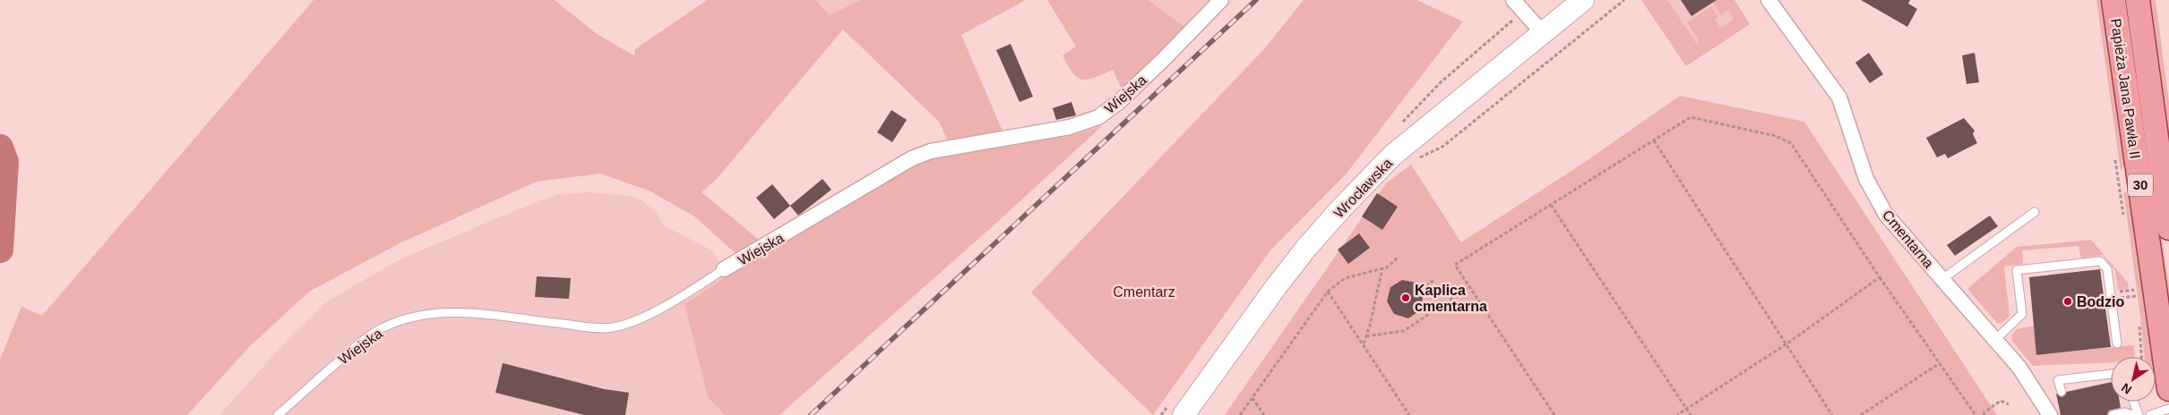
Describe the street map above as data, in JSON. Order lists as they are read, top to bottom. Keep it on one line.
{"streets":{"main road":["Papieża Jana Pawła II","30","Wrocławska"],"street":["Wiejska","Cmentarna"]},"parks":["Cmentarz"],"places":["Kaplica cmentarna","Bodzio"],"north":"bottom left"}
